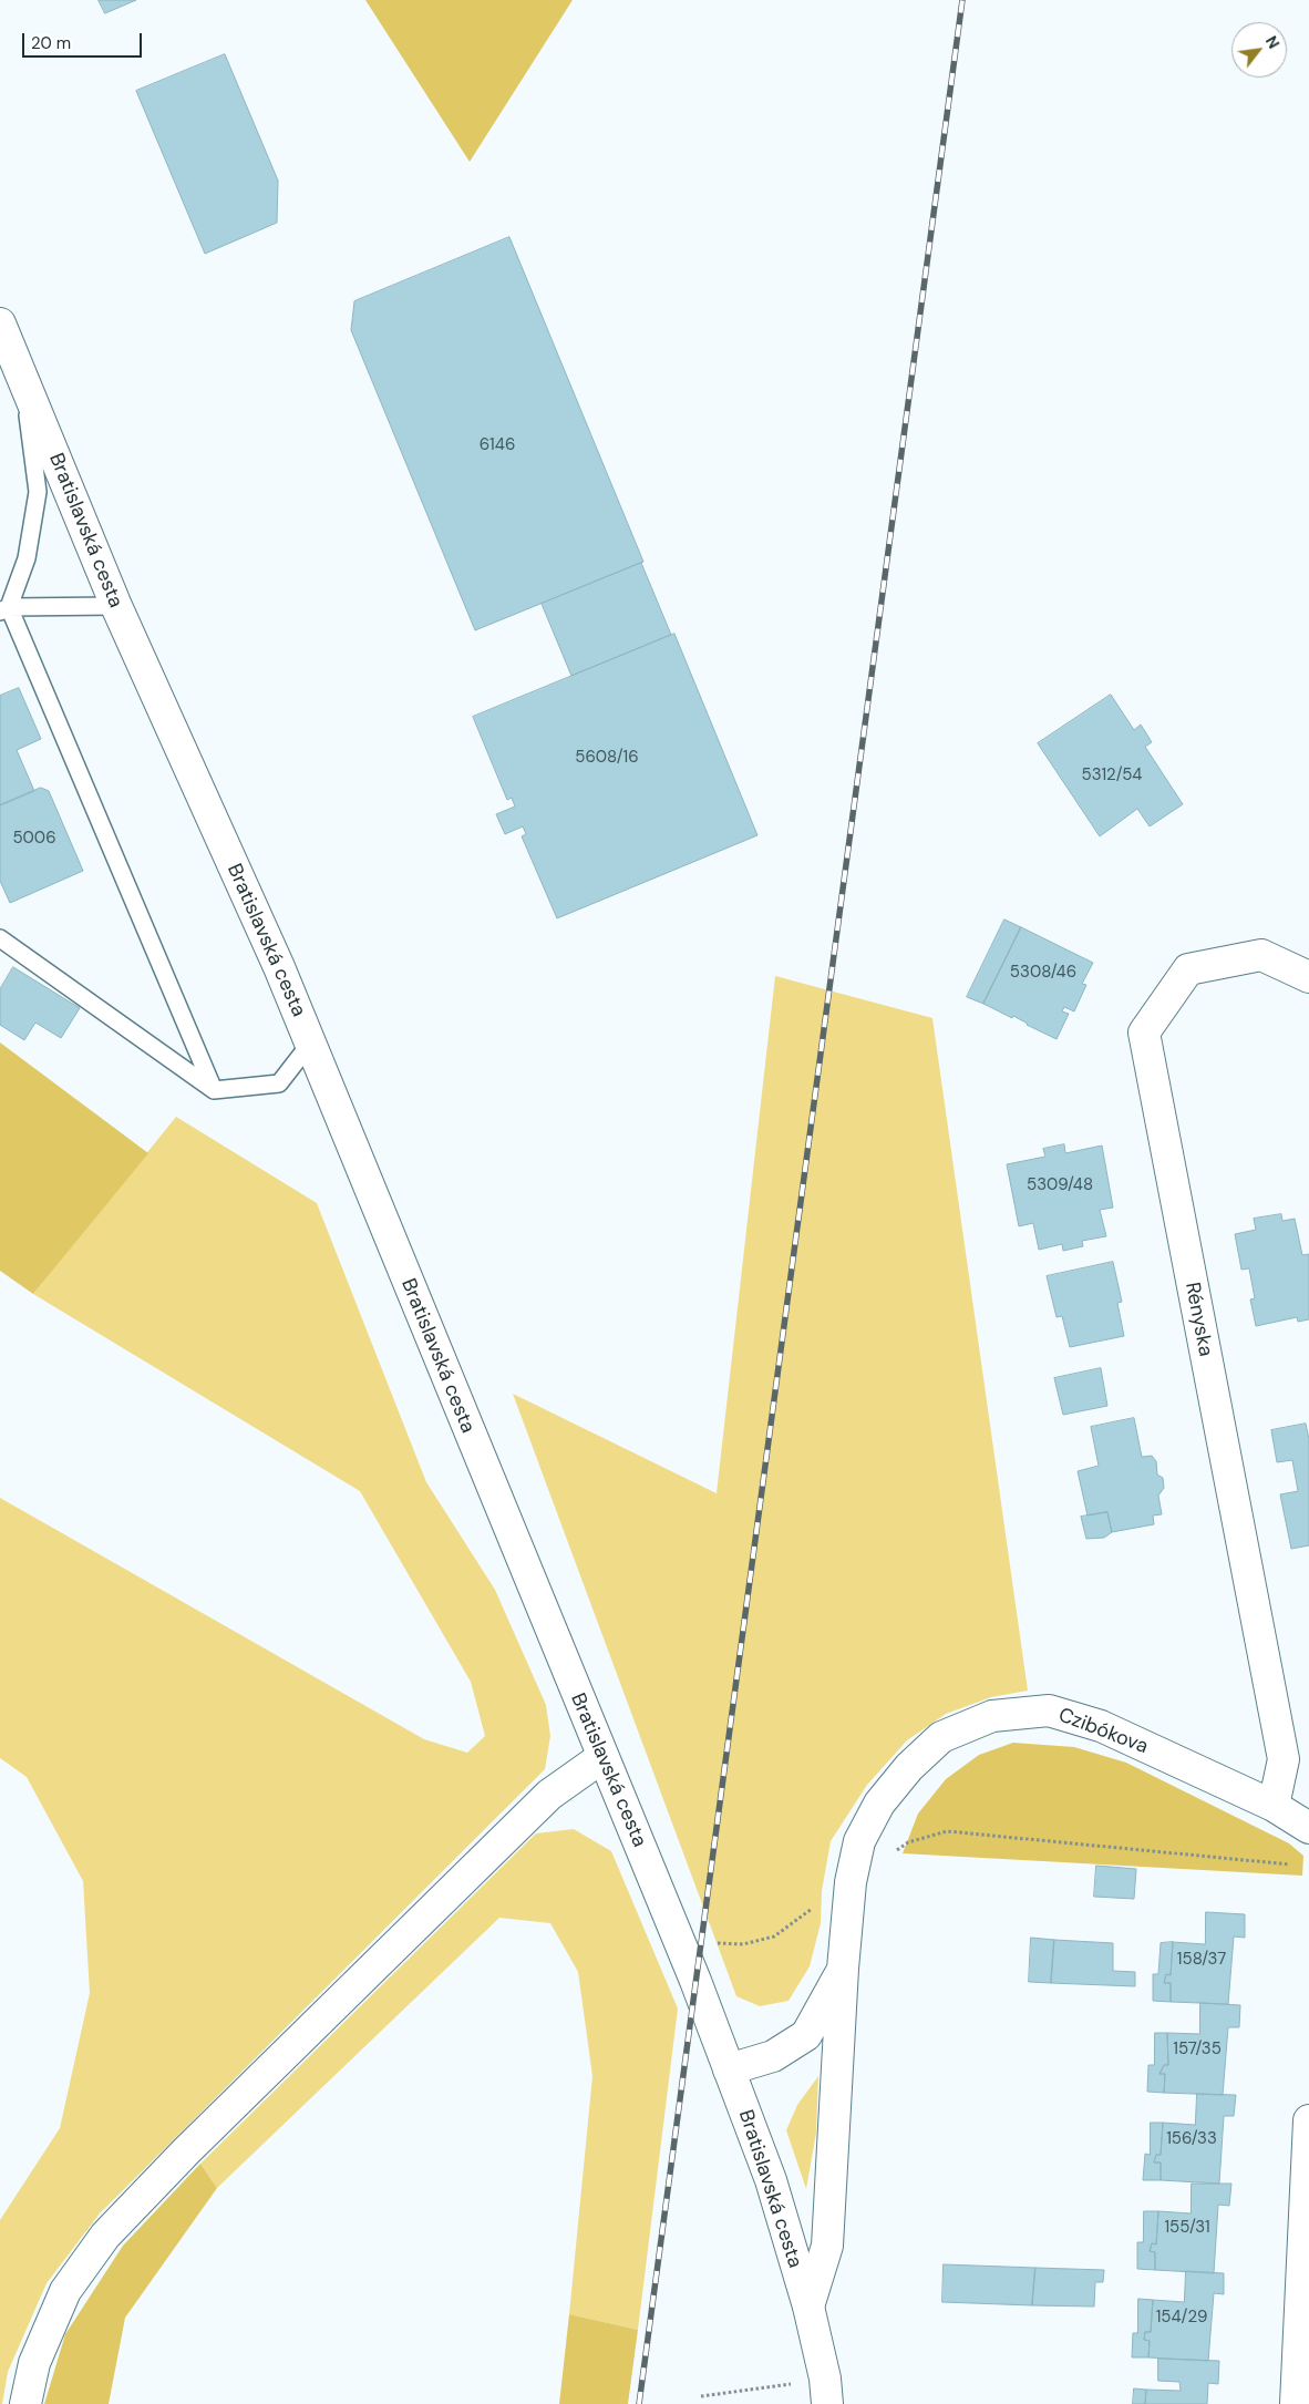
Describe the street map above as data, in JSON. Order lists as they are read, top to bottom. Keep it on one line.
{"streets":{"street":["Bratislavská cesta","Rényska","Czibókova"]},"crossings":[["Bratislavská cesta","Czibókova"],["Rényska","Czibókova"]],"house_numbers":["6146","5608/16","5312/54","5006","5308/46","5309/48","158/37","157/35","156/33","155/31","154/29"],"scale_bar":"20 m","north":"top right"}
